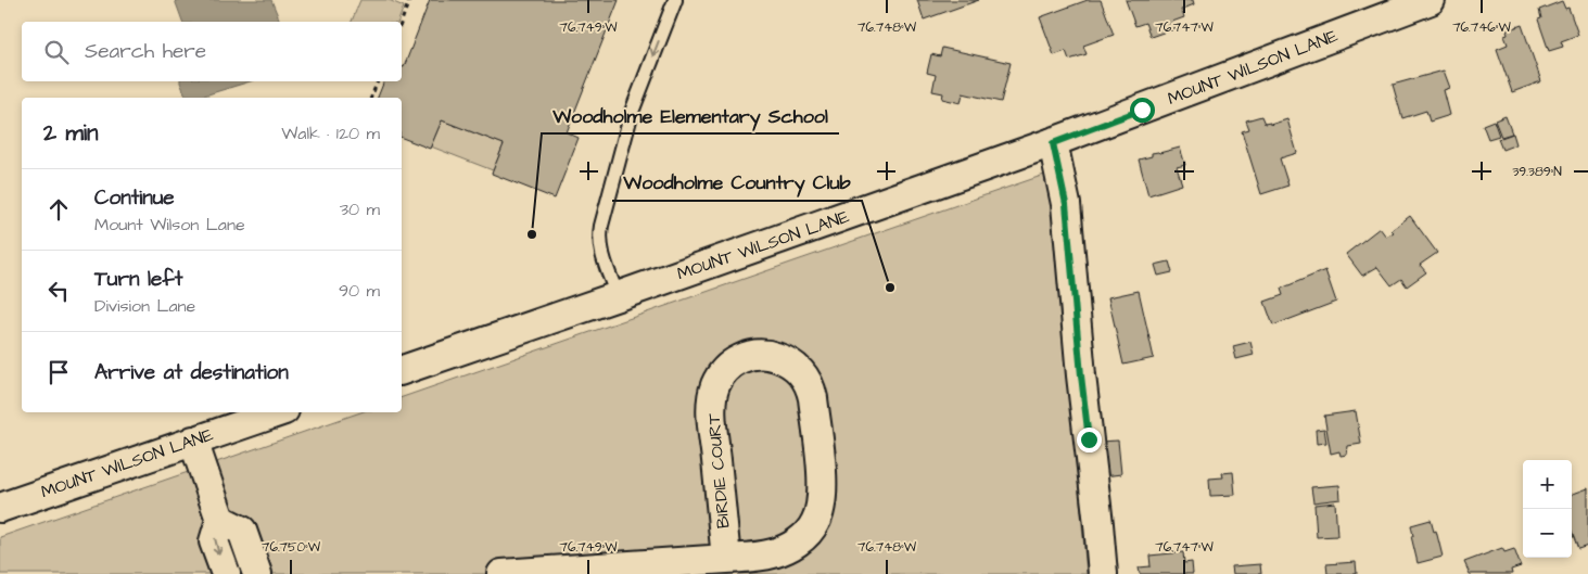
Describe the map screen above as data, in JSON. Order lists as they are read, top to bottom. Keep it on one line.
{"streets":{"street":["MOUNT WILSON LANE","BIRDIE COURT"]},"places":["Woodholme Elementary School","Woodholme Country Club"],"page":{"search":"Search here","heading":["2 min","Walk · 120 m"],"list":[["Continue","Mount Wilson Lane","30 m"],["Turn left","Division Lane","90 m"],"Arrive at destination"],"map_buttons":["+","−"]},"coordinates":["76.749°W","76.748°W","76.747°W","76.746°W","39.389°N","76.750°W"]}
